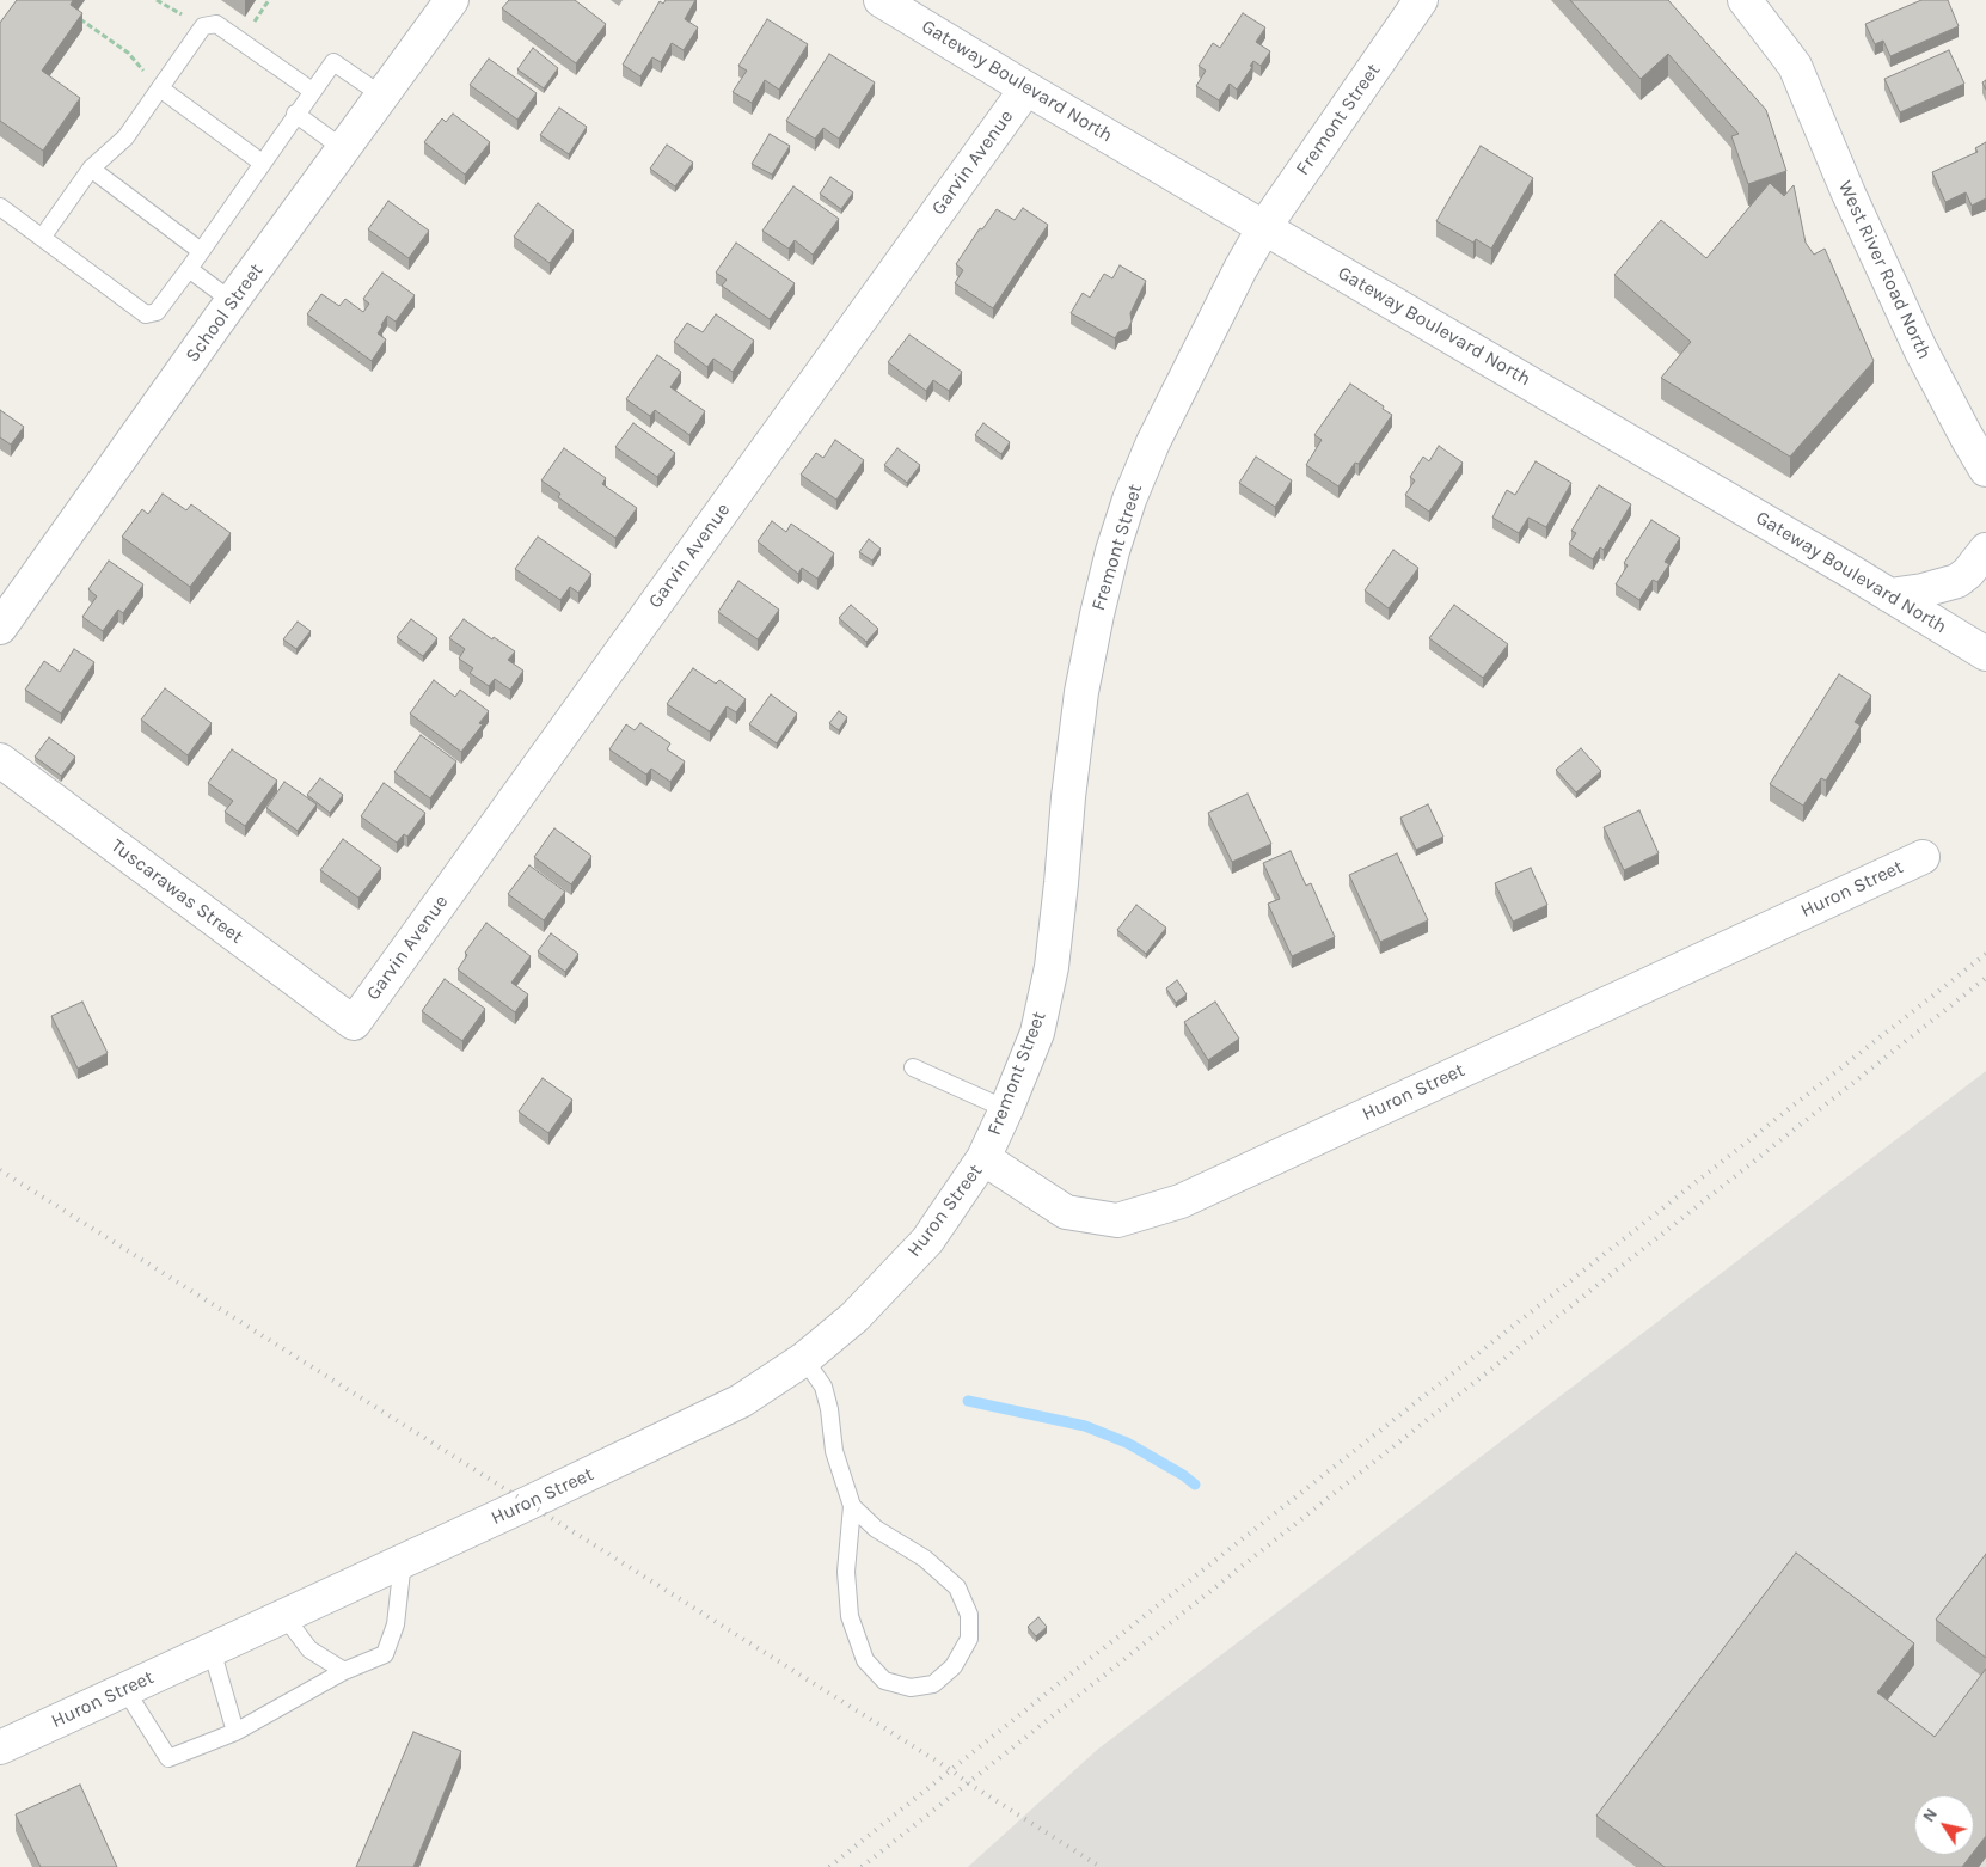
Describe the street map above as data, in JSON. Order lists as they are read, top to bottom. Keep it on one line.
{"streets":{"street":["Gateway Boulevard North","Fremont Street","Garvin Avenue","West River Road North","School Street","Huron Street","Tuscarawas Street"]},"crossings":[["Gateway Boulevard North","Fremont Street"],["Gateway Boulevard North","Garvin Avenue"],["Fremont Street","Huron Street"],["Garvin Avenue","Tuscarawas Street"]],"north":"top left"}
